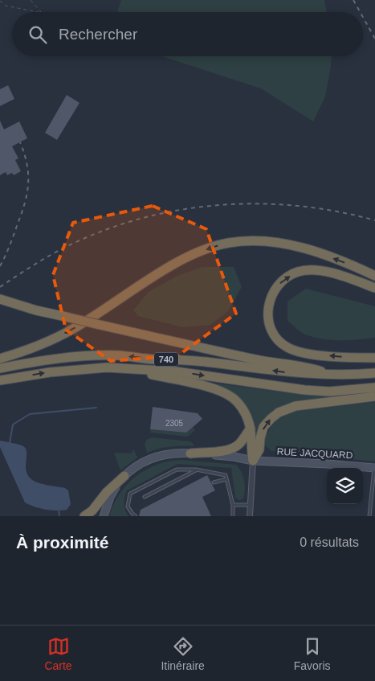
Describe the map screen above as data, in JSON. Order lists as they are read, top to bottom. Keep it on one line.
{"streets":{"highway":["740"],"main road":["RUE JACQUARD"]},"house_numbers":["2305"],"page":{"search":"Rechercher","heading":["À proximité","0 résultats"],"nav":["Carte","Itinéraire","Favoris"]}}
